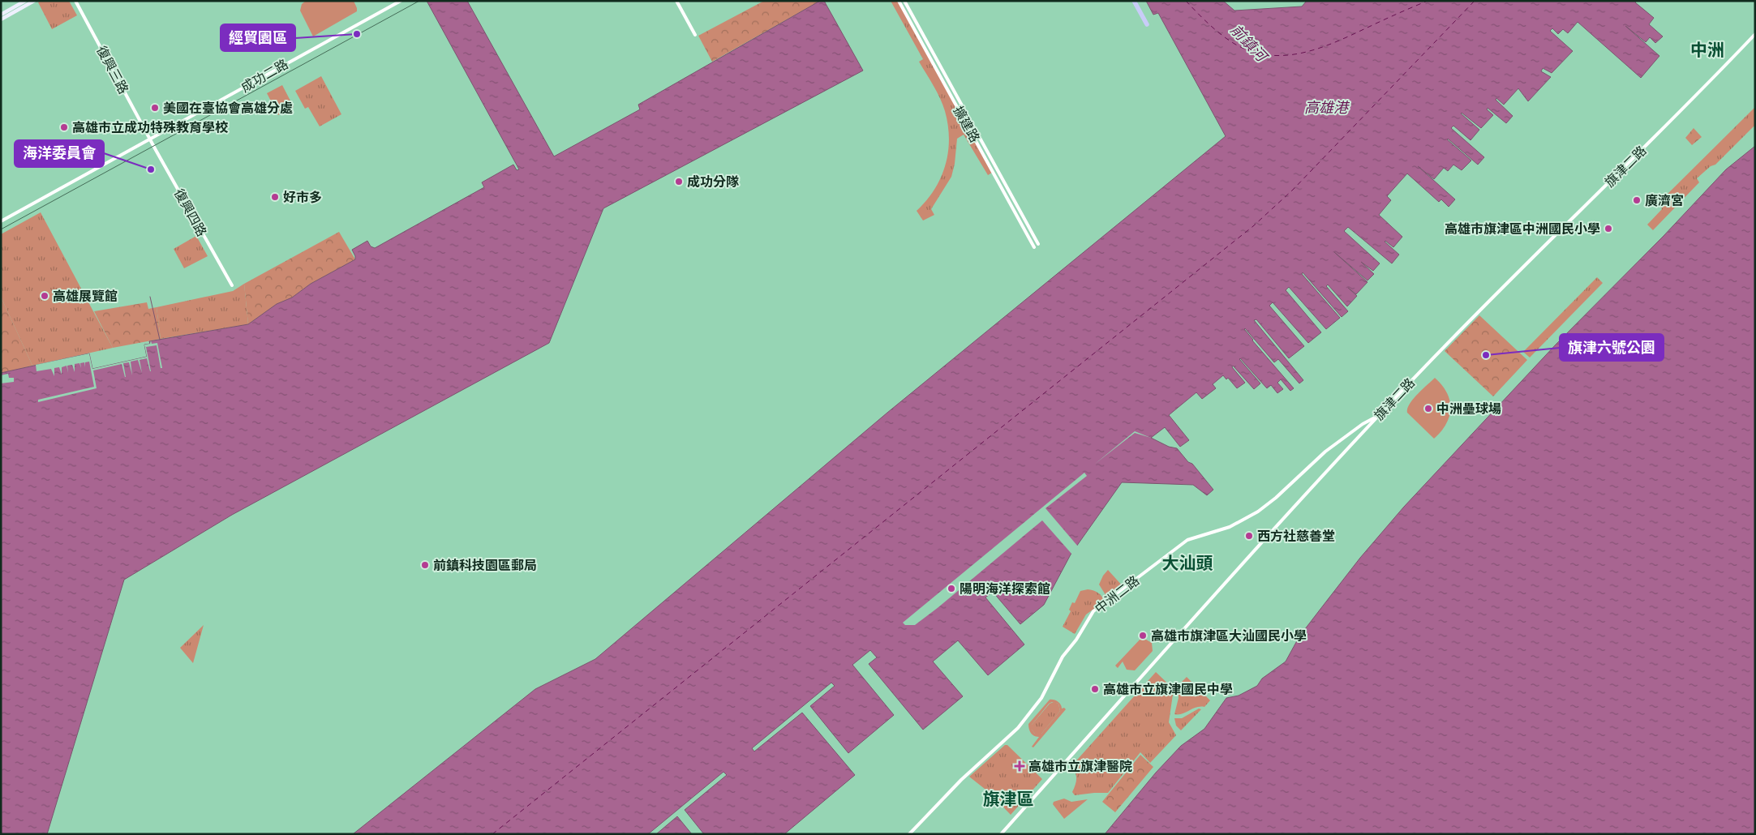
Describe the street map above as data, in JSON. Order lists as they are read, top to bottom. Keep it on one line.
{"streets":{"street":["復興三路","成功二路","擴建路","旗津二路","復興四路","中洲二路"]},"crossings":[["復興三路","成功二路"],["復興三路","復興四路"],["成功二路","復興四路"],["旗津二路","中洲二路"]],"districts":["中洲","大汕頭","旗津區"],"water":["前鎮河","高雄港"],"places":{"other":["經貿園區","美國在臺協會高雄分處","高雄市立成功特殊教育學校","海洋委員會","成功分隊","好市多","廣濟宮","高雄市旗津區中洲國民小學","高雄展覽館","旗津六號公園","中洲壘球場","西方社慈善堂","前鎮科技園區郵局","陽明海洋探索館","高雄市旗津區大汕國民小學","高雄市立旗津國民中學"],"health":["高雄市立旗津醫院"]}}
